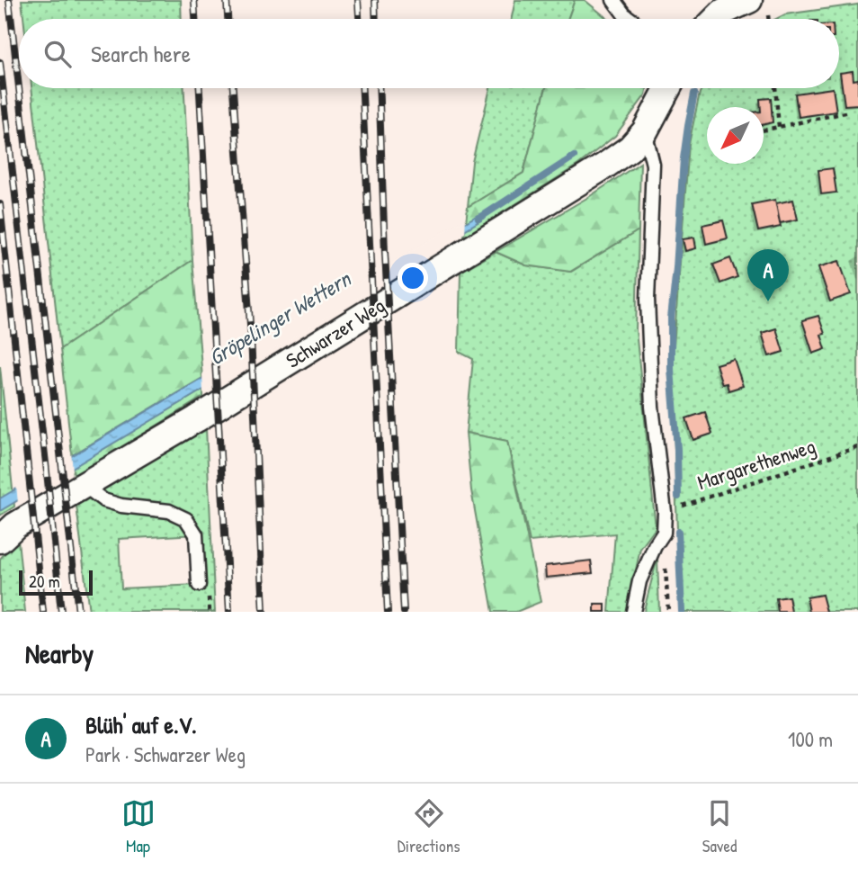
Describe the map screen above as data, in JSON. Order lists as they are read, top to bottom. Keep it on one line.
{"streets":{"street":["Schwarzer Weg"],"path":["Margarethenweg"]},"water":["Gröpelinger Wettern"],"scale_bar":"20 m","north":"bottom left","page":{"search":"Search here","pins":"A","scale":"20 m","heading":"Nearby","list":[{"mark":"A","name":"Blüh' auf e.V.","note":"Park · Schwarzer Weg","value":"100 m"}],"nav":["Map","Directions","Saved"]}}
